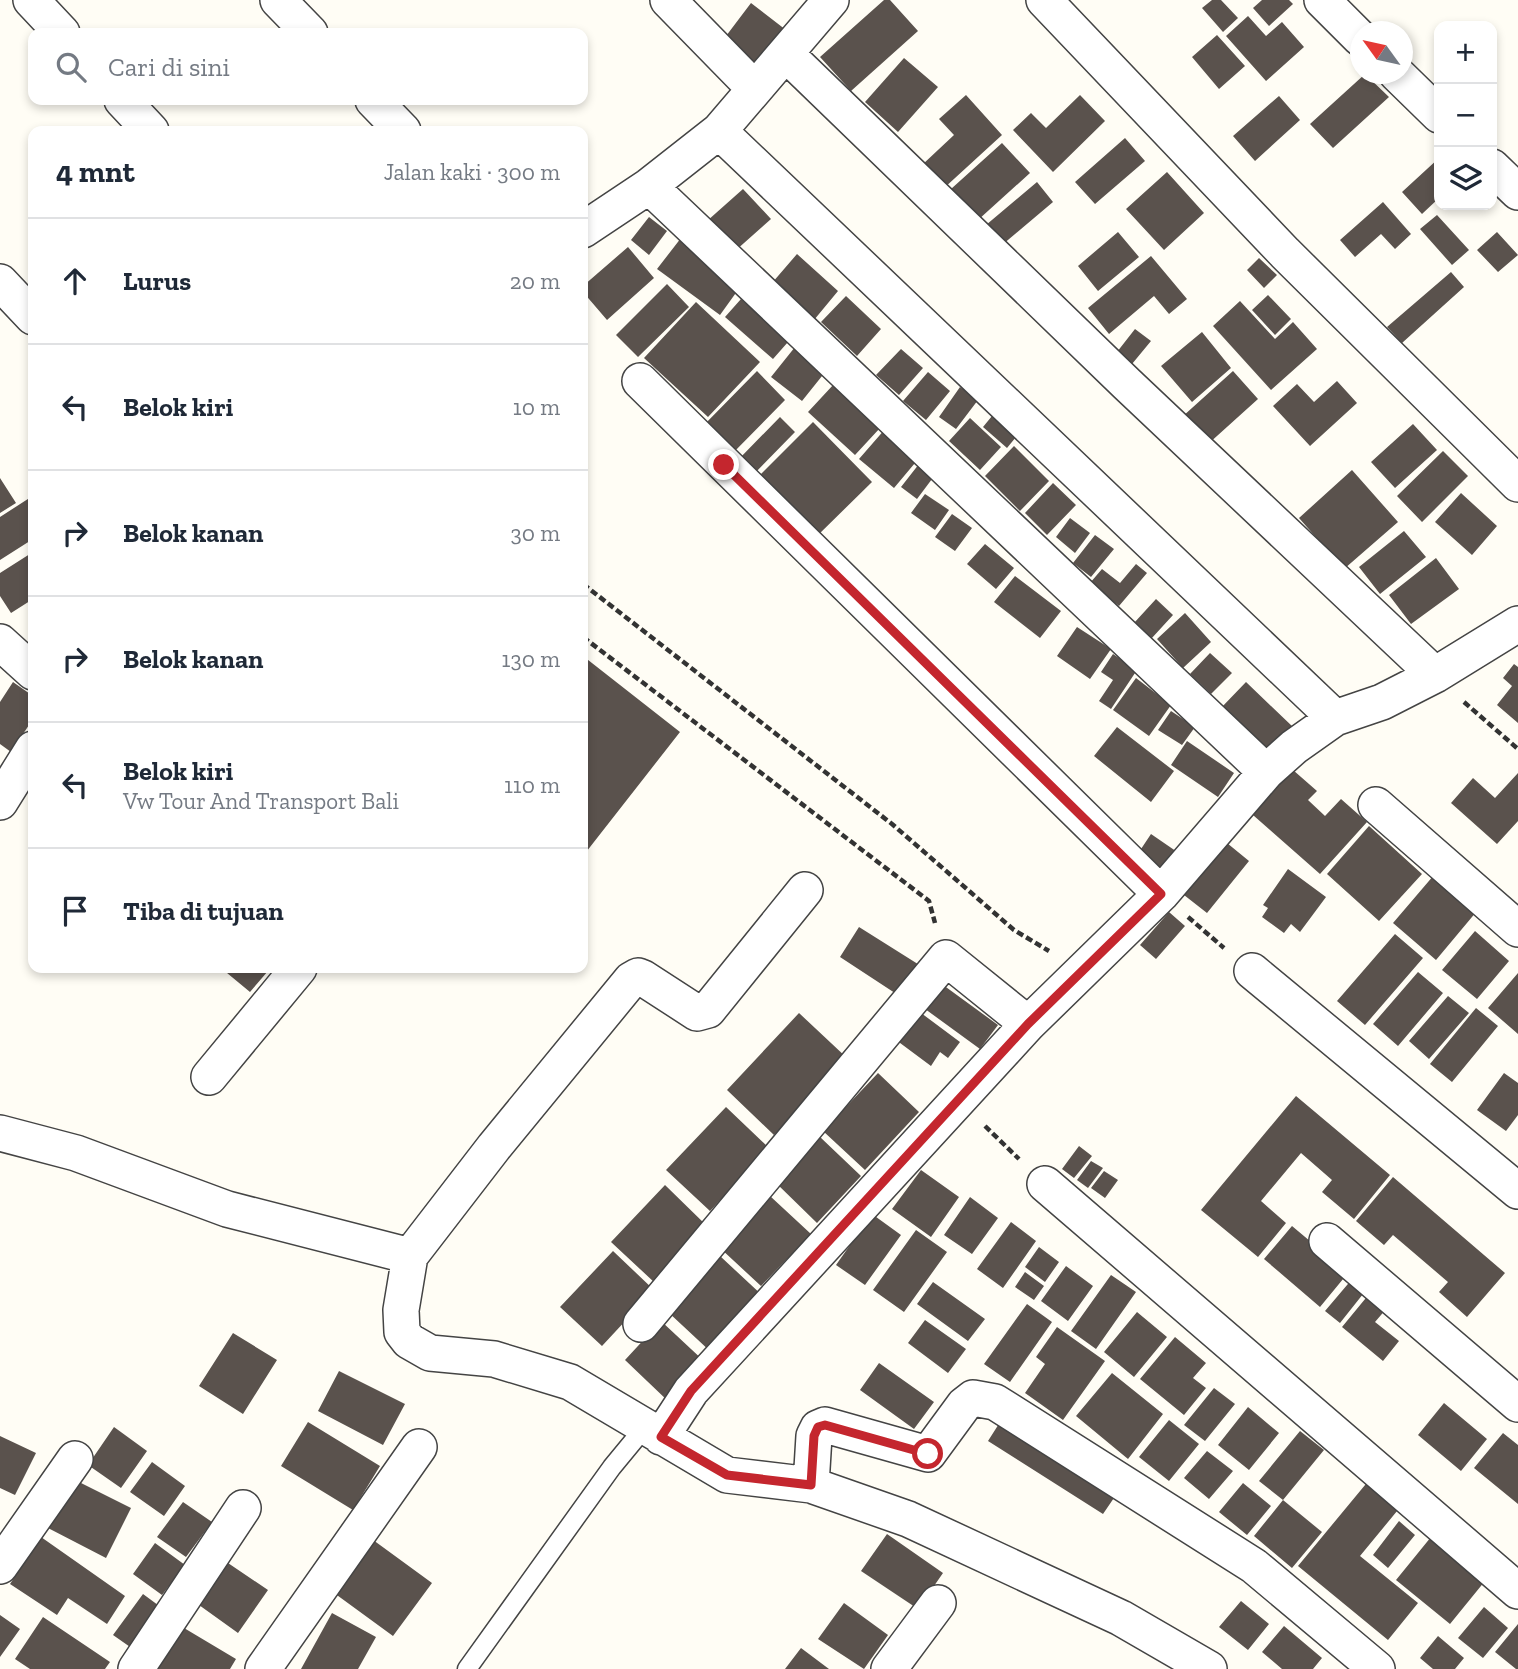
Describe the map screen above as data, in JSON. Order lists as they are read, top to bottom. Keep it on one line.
{"north":"top left","page":{"map_buttons":["+","−"],"search":"Cari di sini","heading":["4 mnt","Jalan kaki · 300 m"],"list":[["Lurus","20 m"],["Belok kiri","10 m"],["Belok kanan","30 m"],["Belok kanan","130 m"],["Belok kiri","Vw Tour And Transport Bali","110 m"],"Tiba di tujuan"]}}
